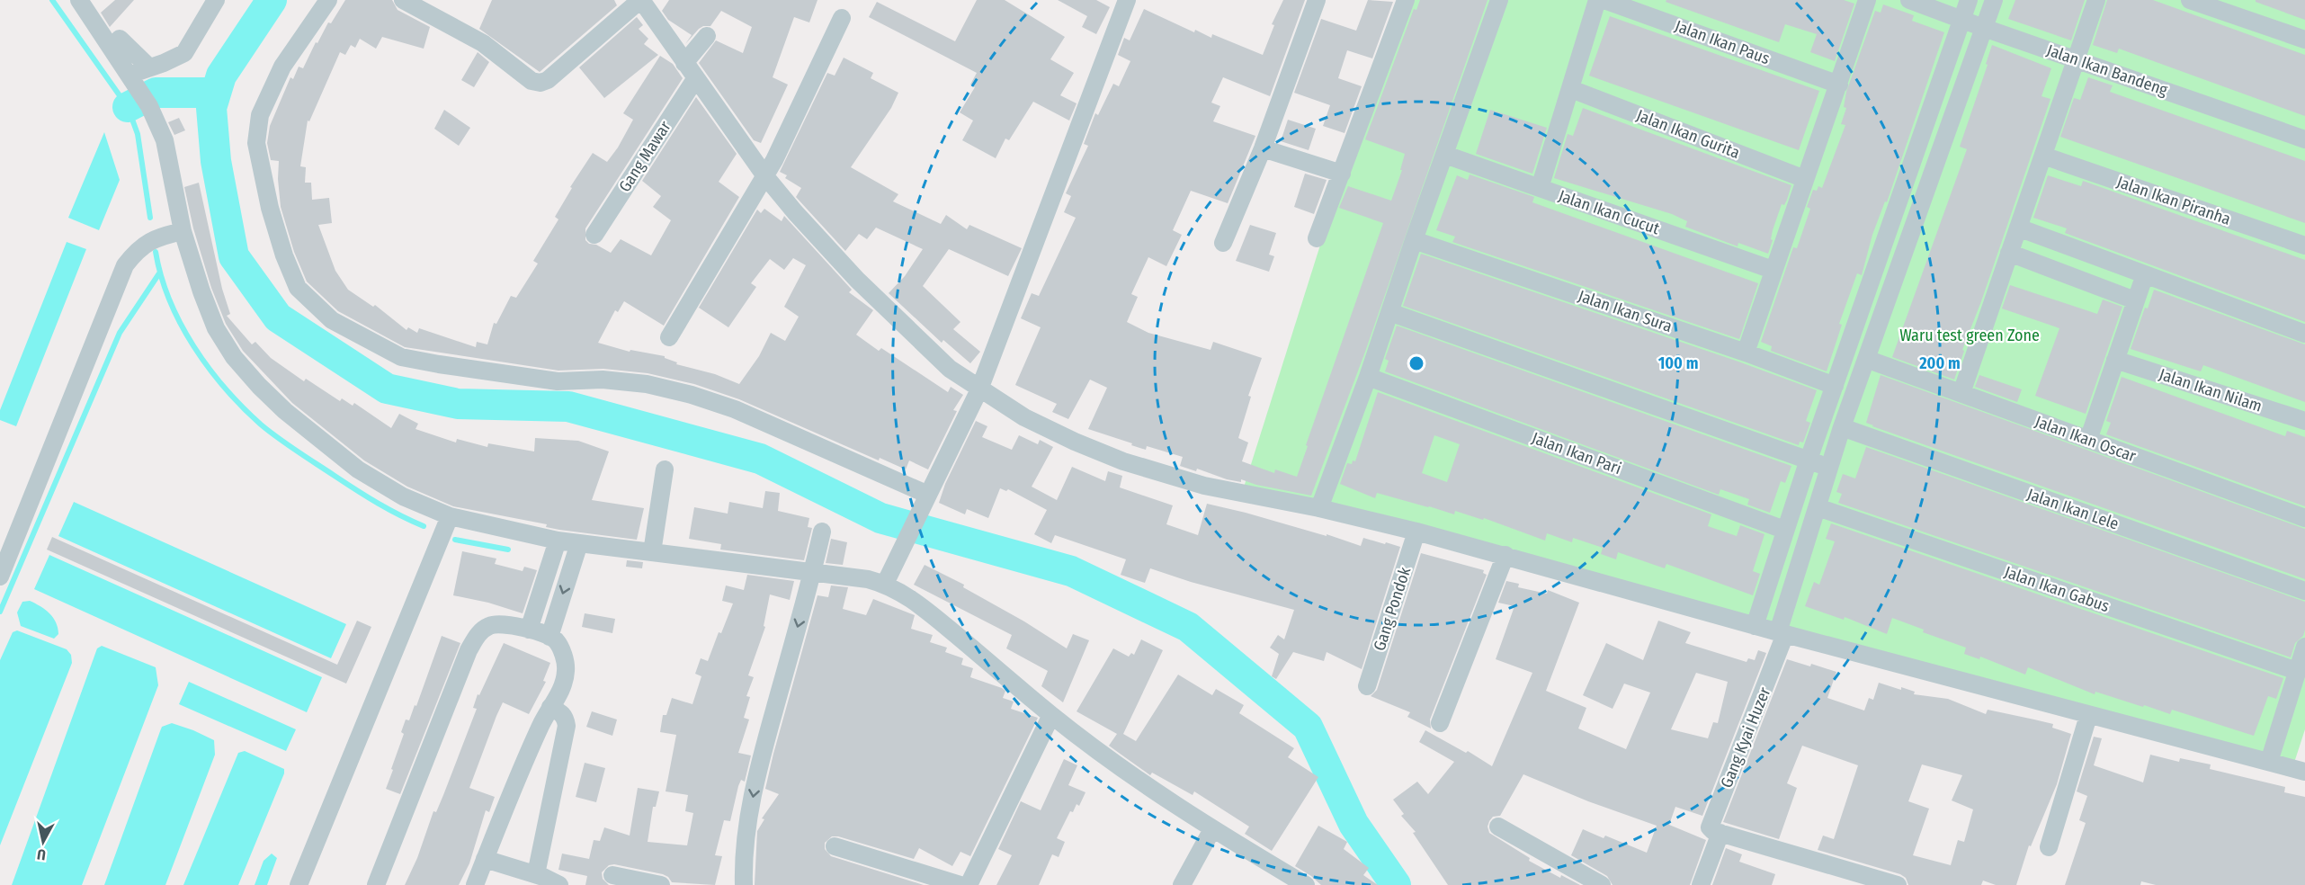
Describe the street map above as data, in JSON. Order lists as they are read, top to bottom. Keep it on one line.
{"streets":{"street":["Jalan Ikan Paus","Jalan Ikan Bandeng","Jalan Ikan Gurita","Gang Mawar","Jalan Ikan Piranha","Jalan Ikan Cucut","Jalan Ikan Sura","Jalan Ikan Nilam","Jalan Ikan Oscar","Jalan Ikan Pari","Jalan Ikan Lele","Jalan Ikan Gabus","Gang Pondok","Gang Kyai Huzer"]},"parks":["Waru test green Zone"],"north":"bottom","rings":["100 m","200 m"]}
